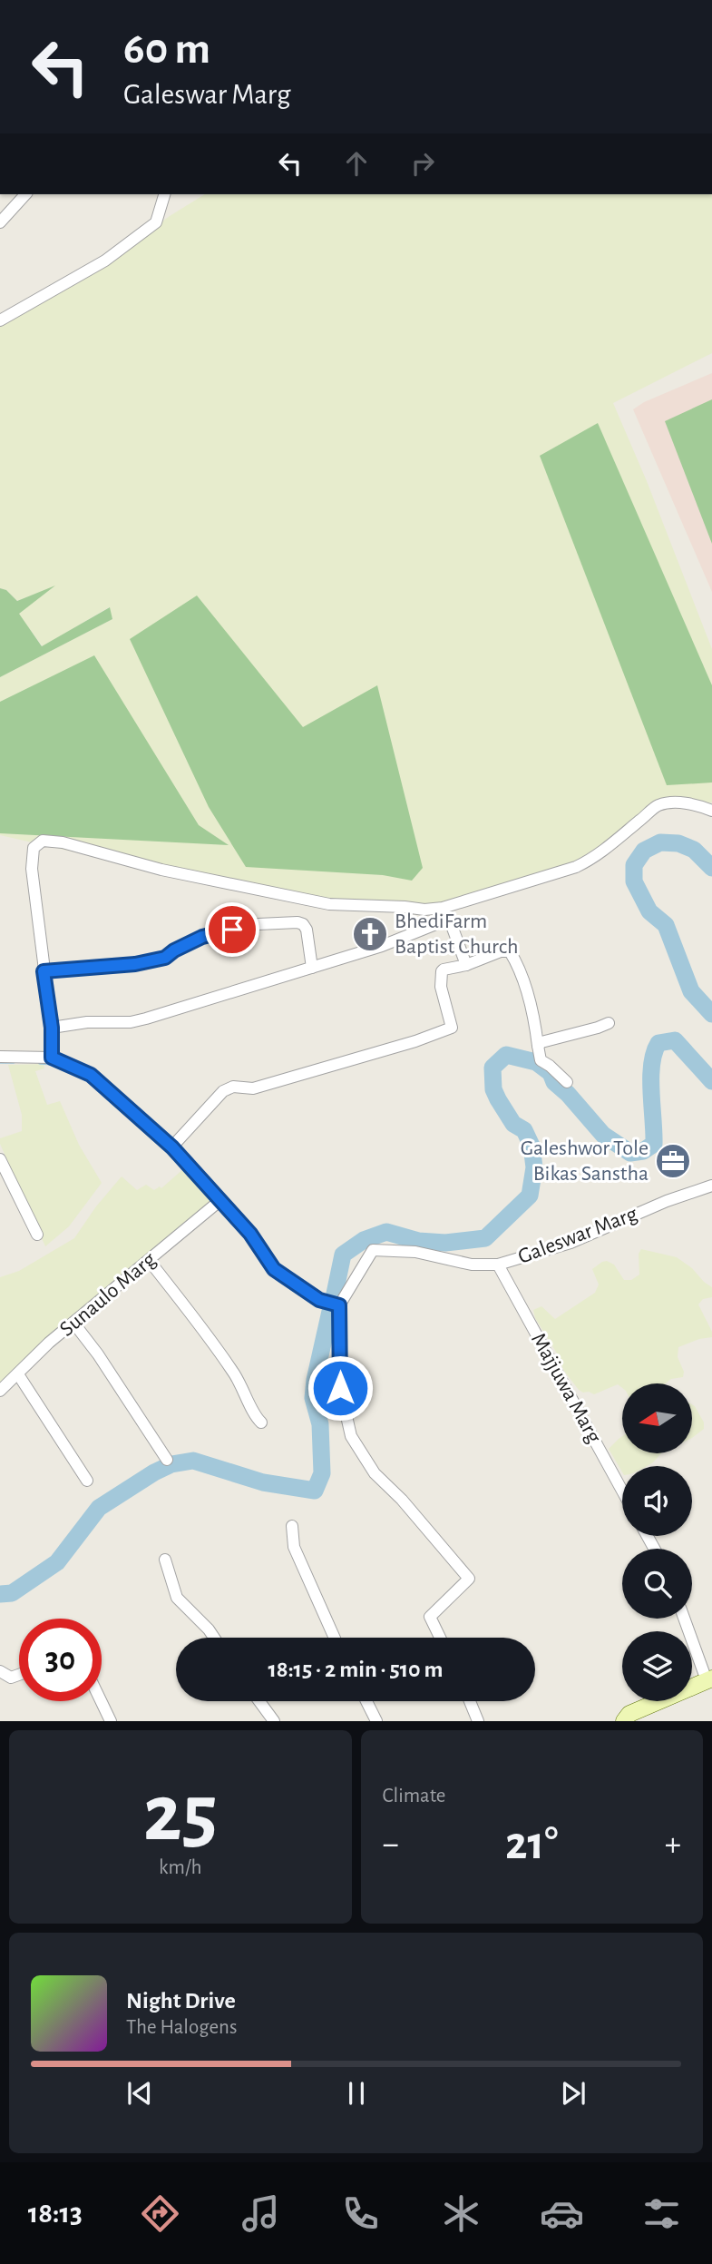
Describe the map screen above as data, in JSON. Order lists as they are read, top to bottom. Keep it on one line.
{"streets":{"street":["Galeswar Marg","Sunaulo Marg","Majjuwa Marg"]},"crossings":[["Galeswar Marg","Majjuwa Marg"]],"places":{"church":["BhediFarm Baptist Church"],"office":["Galeshwor Tole Bikas Sanstha"]},"north":"left","page":{"turn":["60 m","Galeswar Marg"],"limit":"30","trip":"18:15 · 2 min · 510 m","tile":[["25","km/h"],"Climate"],"heat":["−","21°","+"],"song":["Night Drive","The Halogens"],"tabs":"18:13"}}
